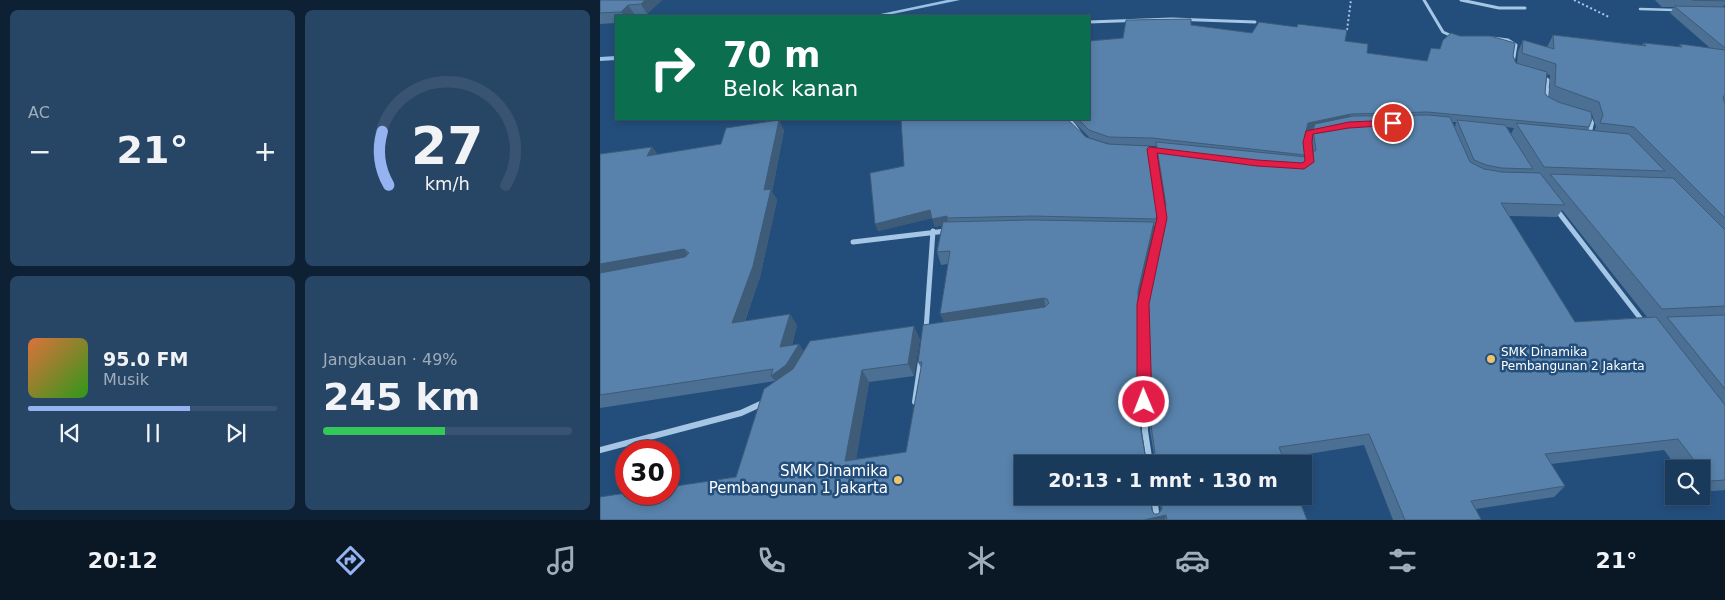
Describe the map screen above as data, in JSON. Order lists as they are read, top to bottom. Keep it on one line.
{"places":["SMK Dinamika Pembangunan 2 Jakarta","SMK Dinamika Pembangunan 1 Jakarta"],"page":{"tile":["AC",["Jangkauan · 49%","245 km"]],"turn":["70 m","Belok kanan"],"heat":["−","21°","+"],"song":["95.0 FM","Musik"],"limit":"30","trip":"20:13 · 1 mnt · 130 m","tabs":["20:12","21°"],"gauge":["27","km/h"]}}
